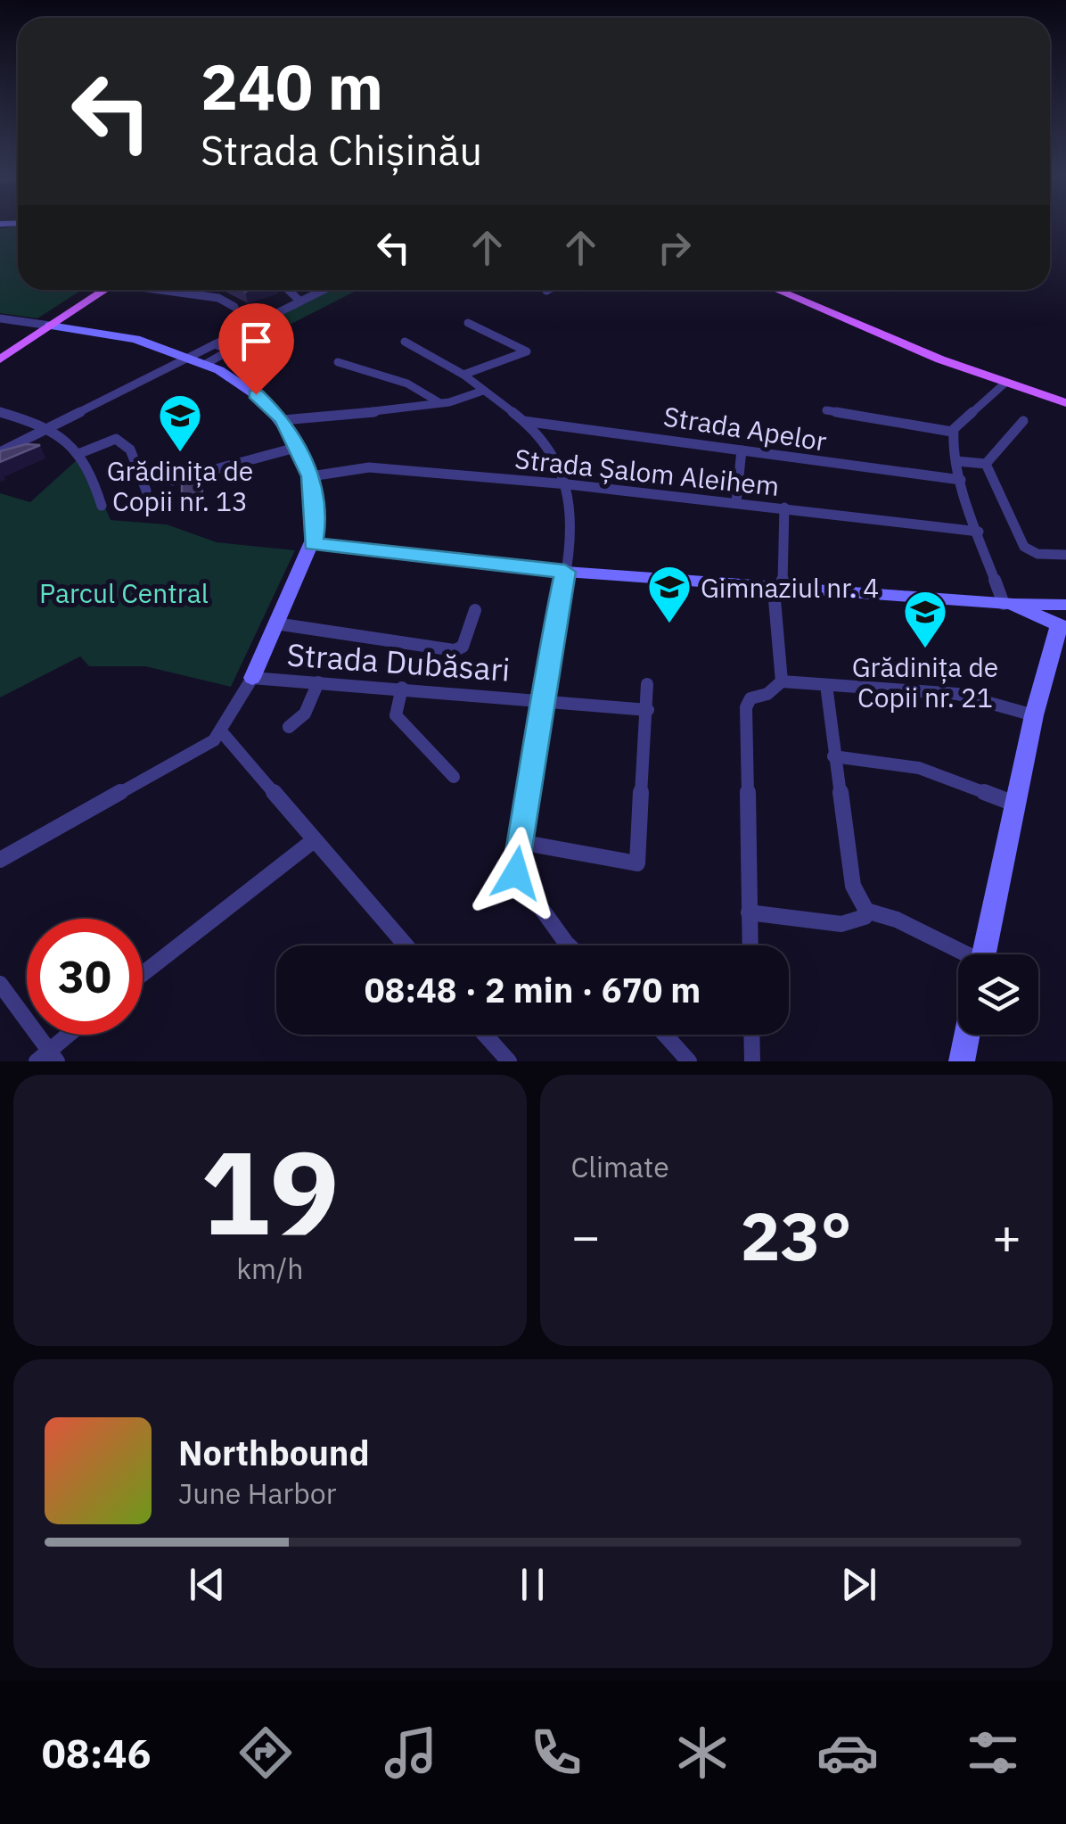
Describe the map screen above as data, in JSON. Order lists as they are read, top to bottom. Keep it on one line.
{"streets":{"street":["Strada Apelor","Strada Șalom Aleihem","Strada Dubăsari"]},"parks":["Parcul Central"],"places":{"school or university":["Grădinița de Copii nr. 13","Gimnaziul nr. 4","Grădinița de Copii nr. 21"]},"page":{"turn":["240 m","Strada Chișinău"],"limit":"30","trip":"08:48 · 2 min · 670 m","tile":[["19","km/h"],"Climate"],"heat":["−","23°","+"],"song":["Northbound","June Harbor"],"tabs":"08:46"}}
